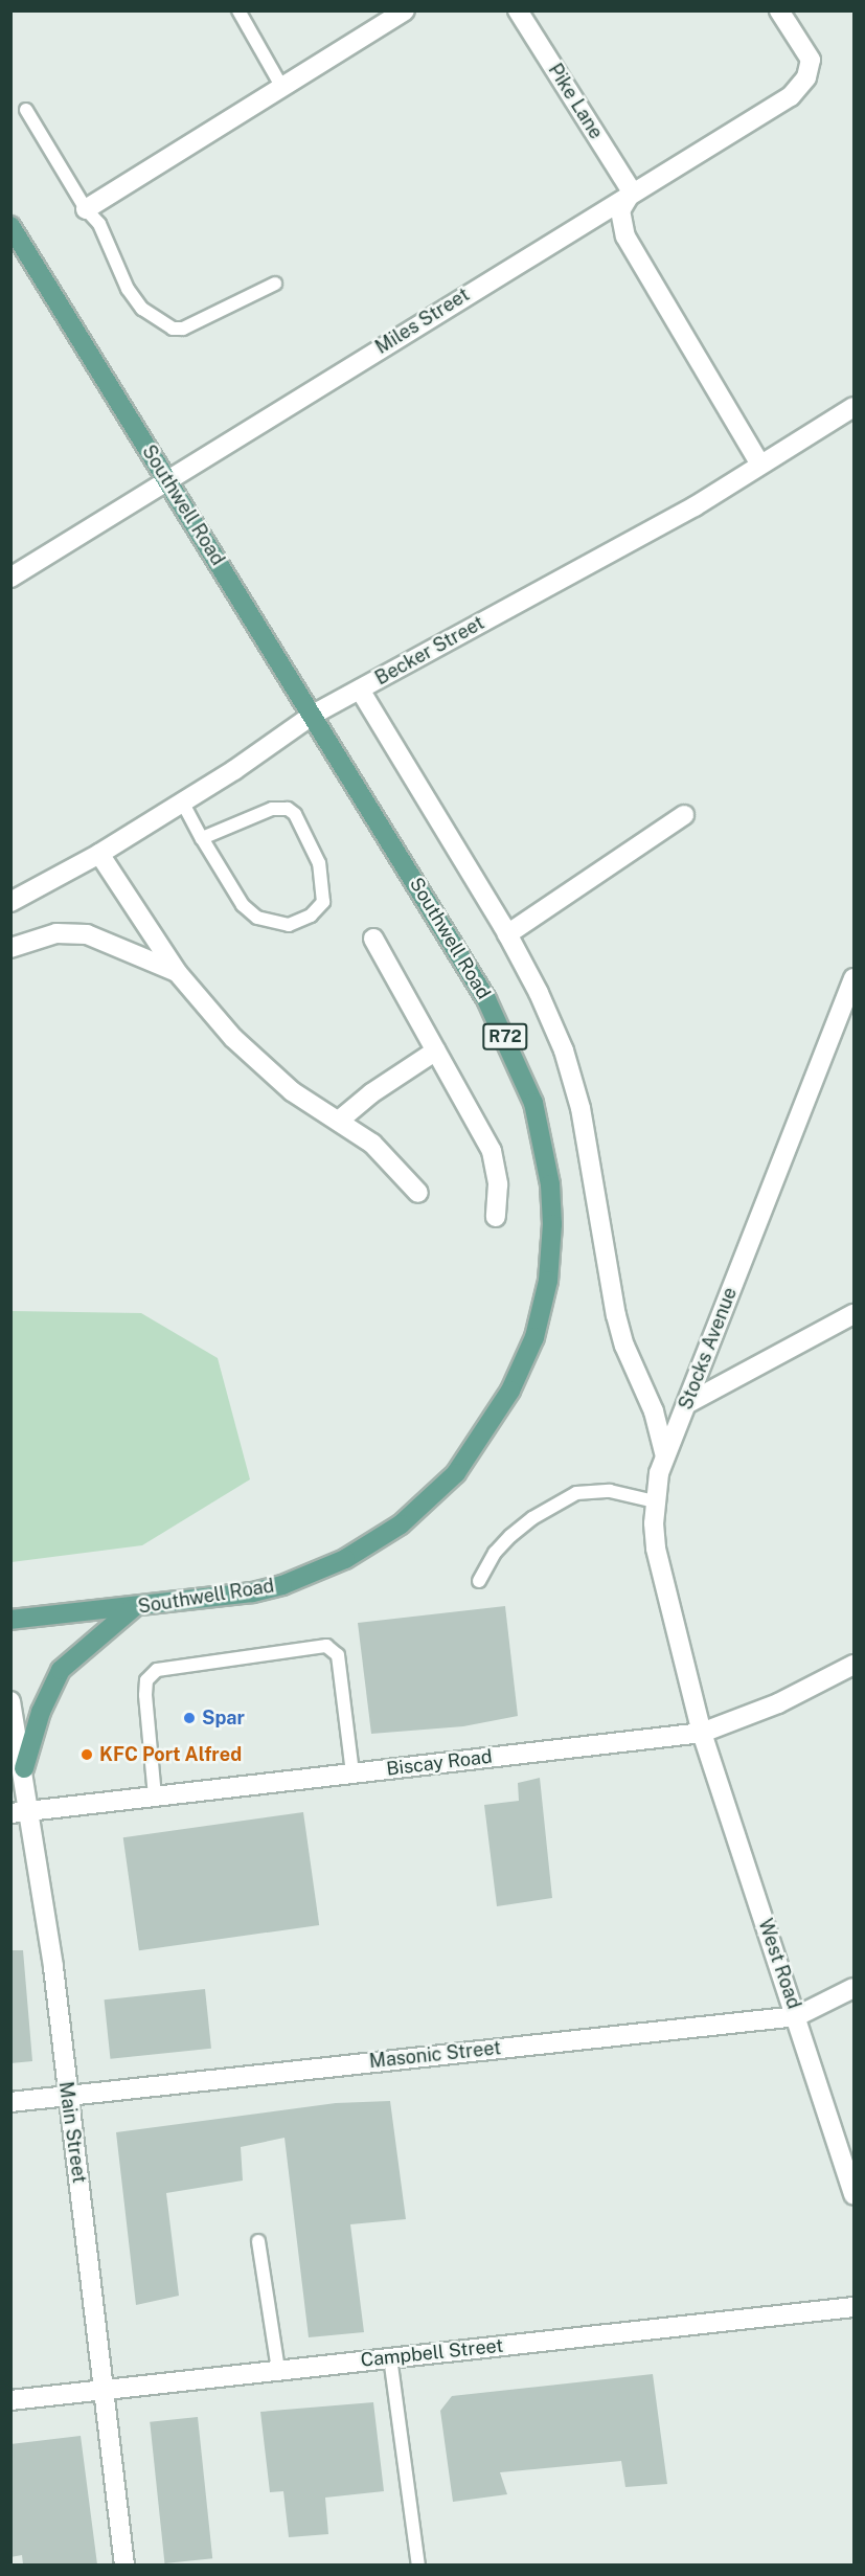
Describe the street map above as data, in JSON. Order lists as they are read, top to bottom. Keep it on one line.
{"streets":{"main road":["Southwell Road","R72"],"street":["Pike Lane","Miles Street","Becker Street","Stocks Avenue","Biscay Road","West Road","Masonic Street","Main Street","Campbell Street"]},"crossings":[["Pike Lane","Miles Street"],["Miles Street","Southwell Road"],["Southwell Road","Becker Street"],["Stocks Avenue","Biscay Road"],["Stocks Avenue","West Road"],["Biscay Road","West Road"],["Biscay Road","Main Street"],["West Road","Masonic Street"],["Masonic Street","Main Street"],["Main Street","Campbell Street"]],"places":["Spar","KFC Port Alfred"]}
